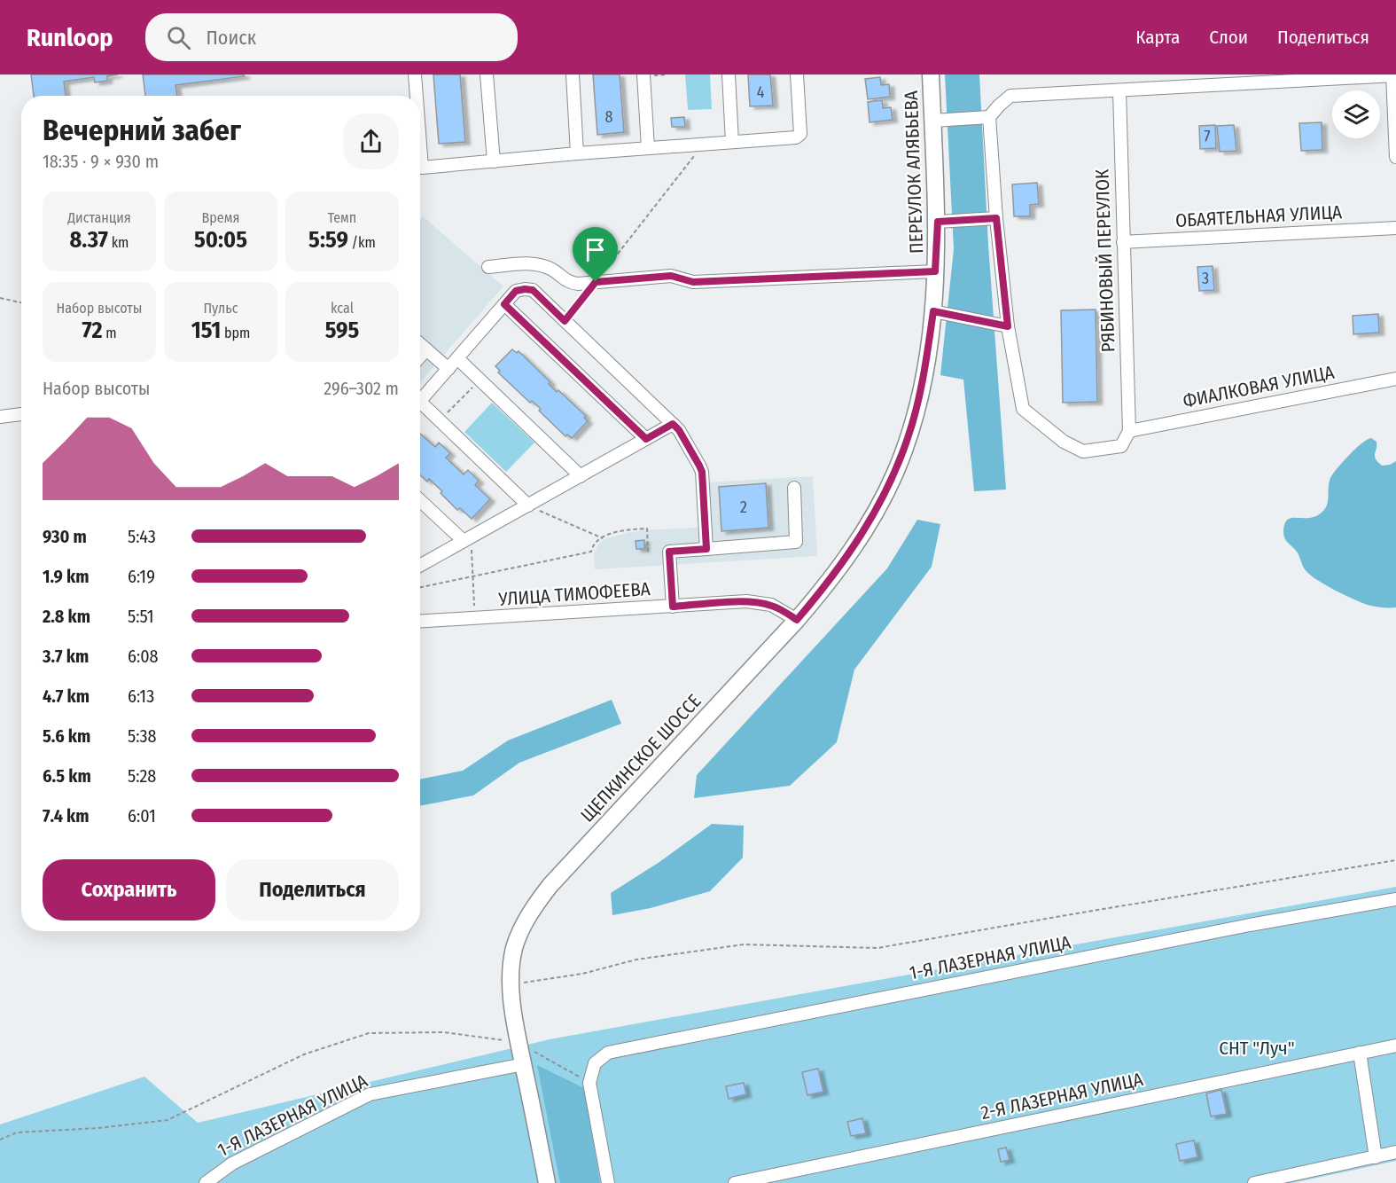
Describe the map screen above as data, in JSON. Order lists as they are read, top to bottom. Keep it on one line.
{"streets":{"main road":["ПЕРЕУЛОК АЛЯБЬЕВА","ЩЕПКИНСКОЕ ШОССЕ"],"street":["ОБАЯТЕЛЬНАЯ УЛИЦА","РЯБИНОВЫЙ ПЕРЕУЛОК","ФИАЛКОВАЯ УЛИЦА","УЛИЦА ТИМОФЕЕВА","1-Я ЛАЗЕРНАЯ УЛИЦА","2-Я ЛАЗЕРНАЯ УЛИЦА"]},"crossings":[["ПЕРЕУЛОК АЛЯБЬЕВА","ЩЕПКИНСКОЕ ШОССЕ"],["ОБАЯТЕЛЬНАЯ УЛИЦА","РЯБИНОВЫЙ ПЕРЕУЛОК"],["РЯБИНОВЫЙ ПЕРЕУЛОК","ФИАЛКОВАЯ УЛИЦА"],["УЛИЦА ТИМОФЕЕВА","ЩЕПКИНСКОЕ ШОССЕ"],["ЩЕПКИНСКОЕ ШОССЕ","1-Я ЛАЗЕРНАЯ УЛИЦА"]],"parks":["СНТ \"Луч\""],"house_numbers":["4","8","7","3","2"],"page":{"header":"Runloop","search":"Поиск","nav":["Карта","Слои","Поделиться"],"heading":["Вечерний забег","18:35 · 9 × 930 m"],"stats":[["Дистанция","8.37 km"],["Время","50:05"],["Темп","5:59 /km"],["Набор высоты","72 m"],["Пульс","151 bpm"],["kcal","595"]],"chart":["Набор высоты","296–302 m"],"list":[{"name":"930 m","note":"5:43"},{"name":"1.9 km","note":"6:19"},{"name":"2.8 km","note":"5:51"},{"name":"3.7 km","note":"6:08"},{"name":"4.7 km","note":"6:13"},{"name":"5.6 km","note":"5:38"},{"name":"6.5 km","note":"5:28"},{"name":"7.4 km","note":"6:01"}],"buttons":["Сохранить","Поделиться"]}}
